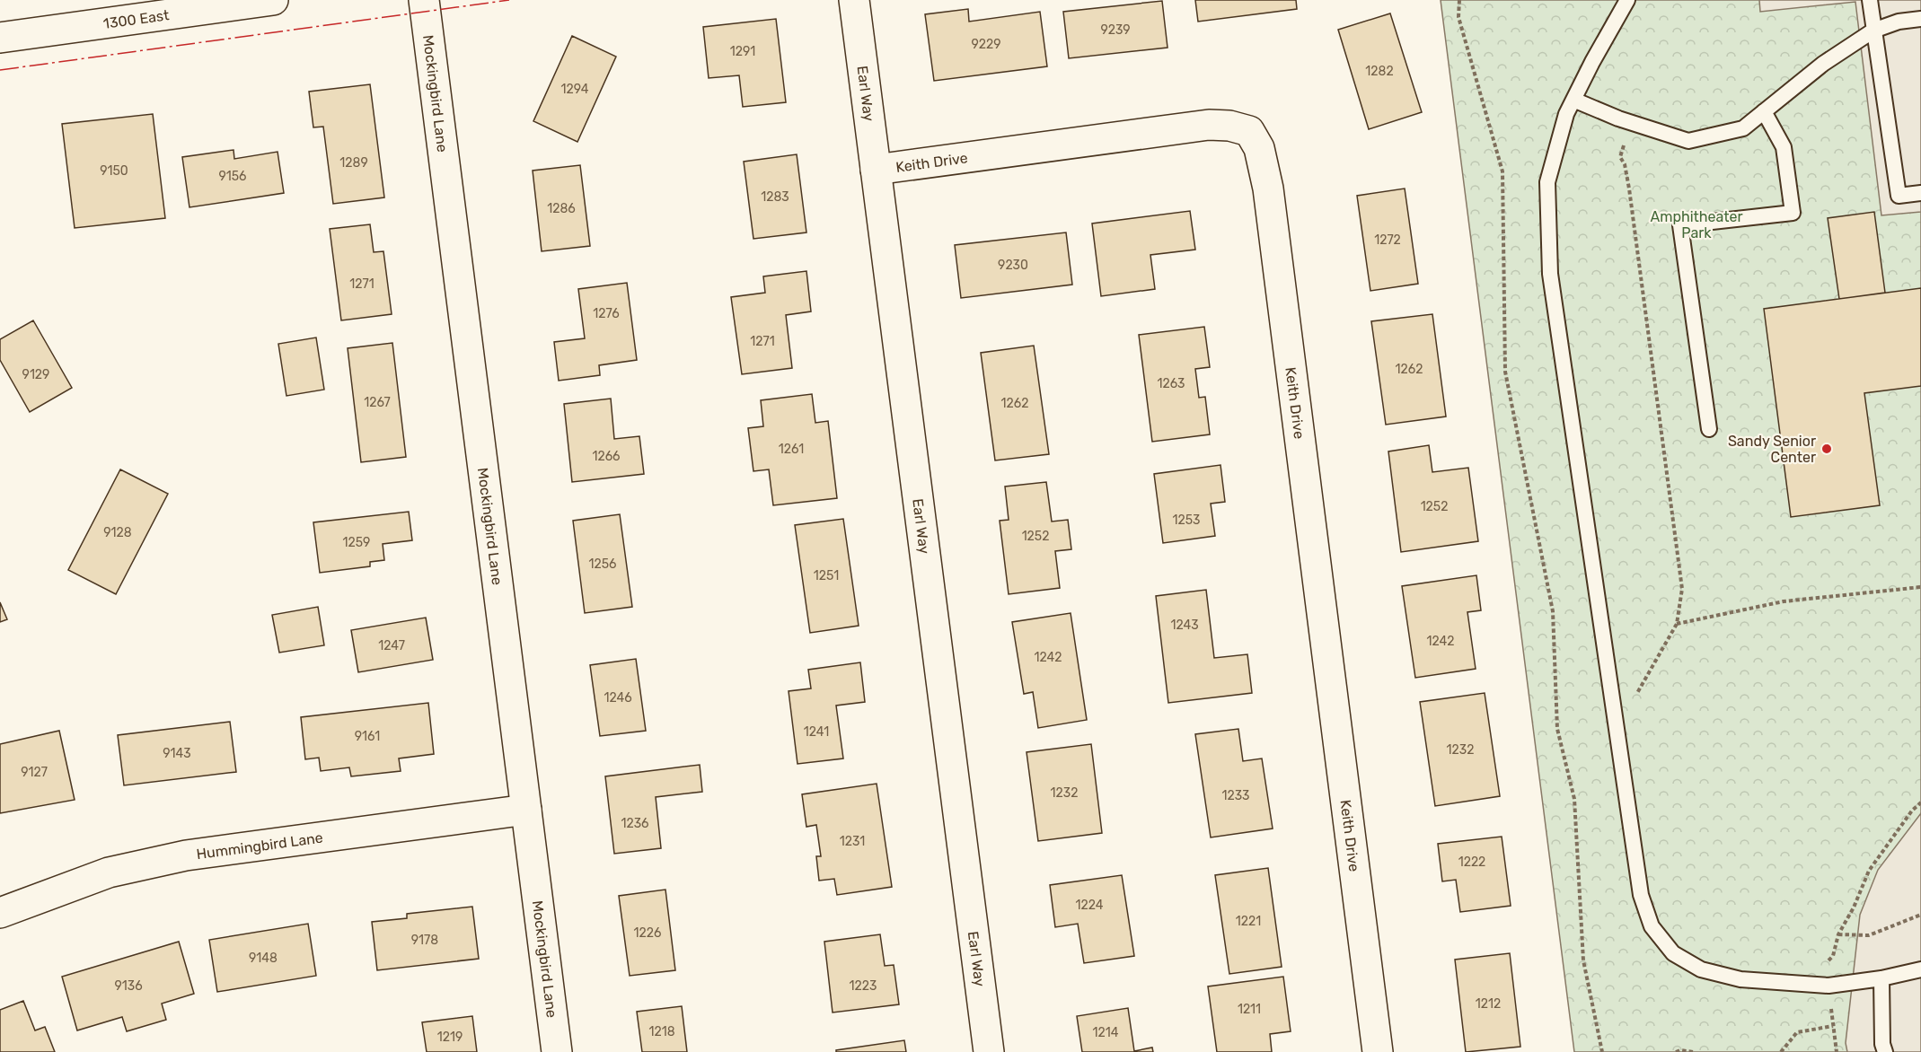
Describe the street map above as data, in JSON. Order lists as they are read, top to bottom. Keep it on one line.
{"streets":{"street":["1300 East","Mockingbird Lane","Earl Way","Keith Drive","Hummingbird Lane"]},"crossings":[["Mockingbird Lane","Hummingbird Lane"],["Earl Way","Keith Drive"]],"parks":["Amphitheater Park"],"places":["Sandy Senior Center"],"house_numbers":["9239","9229","1291","1282","1294","1289","9150","9156","1283","1286","1272","9230","1271","1276","1271","1262","9129","1263","1267","1262","1261","1266","1252","1253","9128","1252","1259","1256","1251","1243","1242","1247","1242","1246","1241","9161","1232","9143","9127","1232","1233","1236","1231","1222","1224","1221","1226","9178","9148","9136","1223","1212","1211","1218","1214","1219"]}
